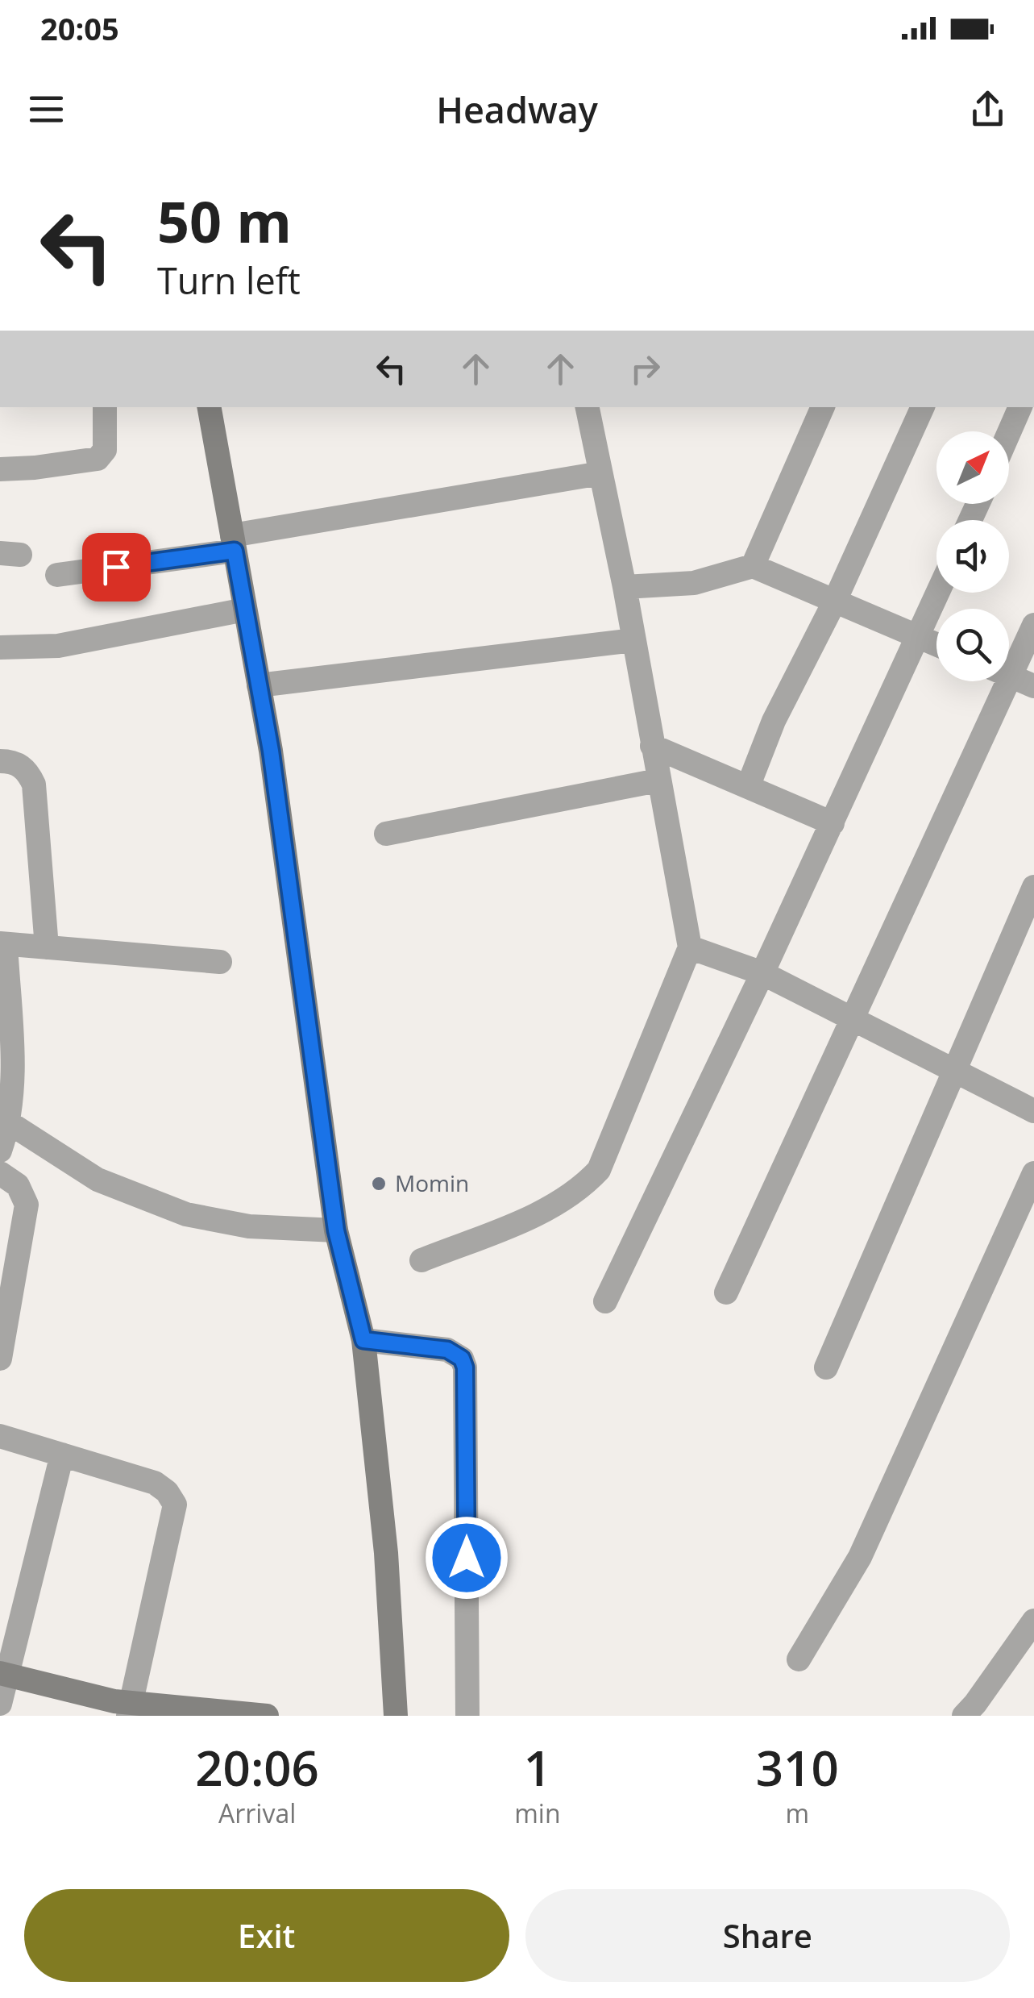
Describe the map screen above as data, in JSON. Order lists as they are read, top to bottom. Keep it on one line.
{"places":["Momin"],"north":"top right","page":{"status":"20:05","header":"Headway","turn":["50 m","Turn left"],"eta":["20:06","Arrival","1","min","310","m"],"buttons":["Exit","Share"]}}
